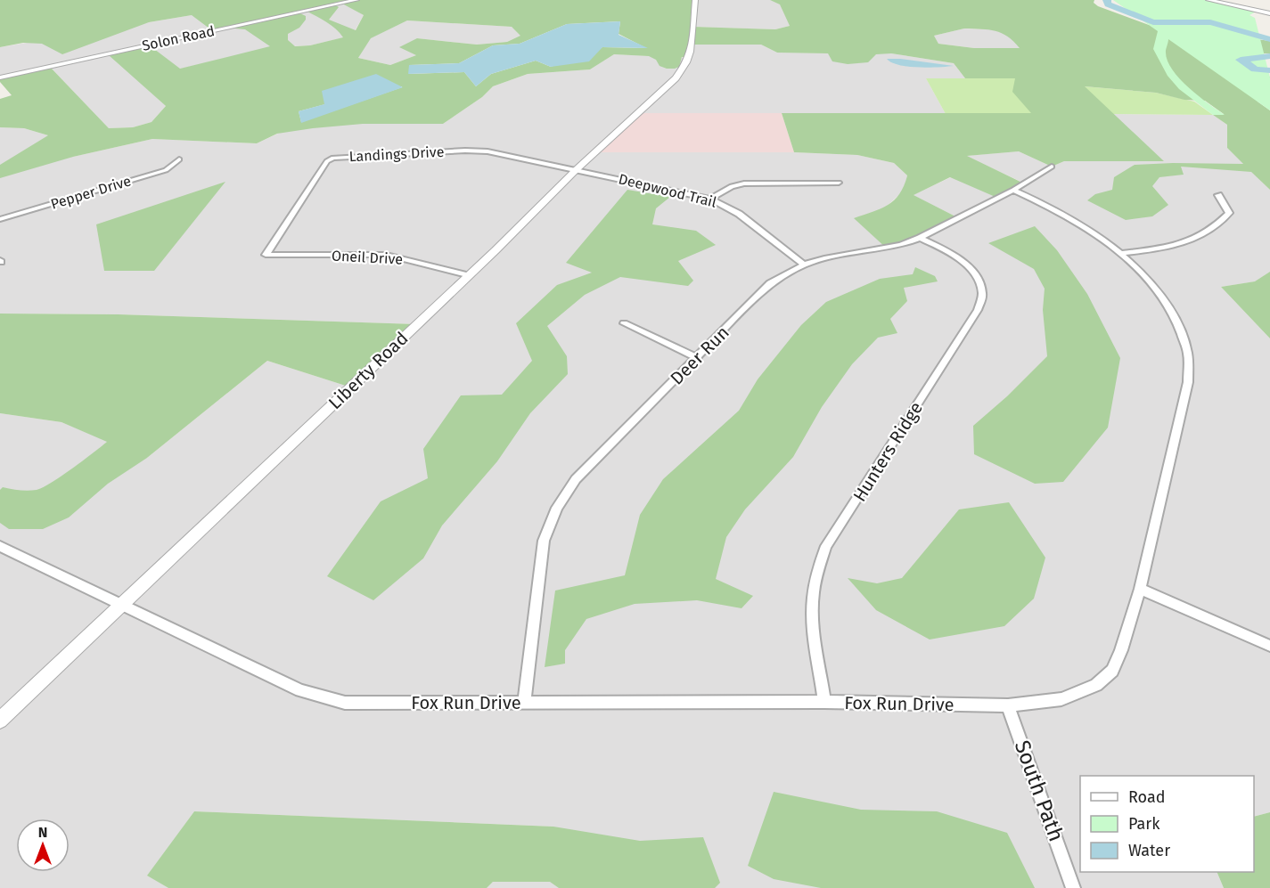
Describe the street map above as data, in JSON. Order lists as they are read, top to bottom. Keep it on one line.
{"streets":{"street":["Solon Road","Landings Drive","Deepwood Trail","Pepper Drive","Oneil Drive","Deer Run","Liberty Road","Hunters Ridge","Fox Run Drive","South Path"]},"crossings":[["Landings Drive","Deepwood Trail"],["Landings Drive","Oneil Drive"],["Landings Drive","Liberty Road"],["Deepwood Trail","Deer Run"],["Deepwood Trail","Liberty Road"],["Oneil Drive","Liberty Road"],["Deer Run","Hunters Ridge"],["Deer Run","Fox Run Drive"],["Liberty Road","Fox Run Drive"],["Hunters Ridge","Fox Run Drive"],["Fox Run Drive","South Path"]],"legend":["Road","Park","Water"],"north":"top"}
